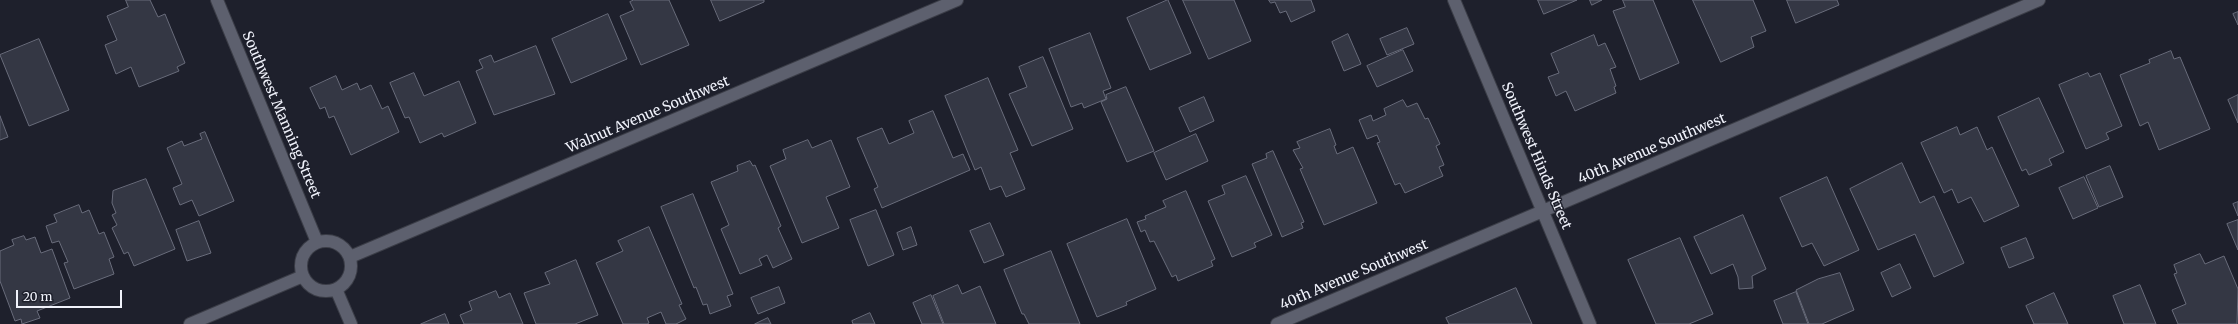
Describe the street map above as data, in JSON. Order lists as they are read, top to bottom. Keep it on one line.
{"streets":{"street":["Southwest Manning Street","Walnut Avenue Southwest","40th Avenue Southwest","Southwest Hinds Street"]},"crossings":[["Southwest Manning Street","Walnut Avenue Southwest"],["40th Avenue Southwest","Southwest Hinds Street"]],"scale_bar":"20 m"}
